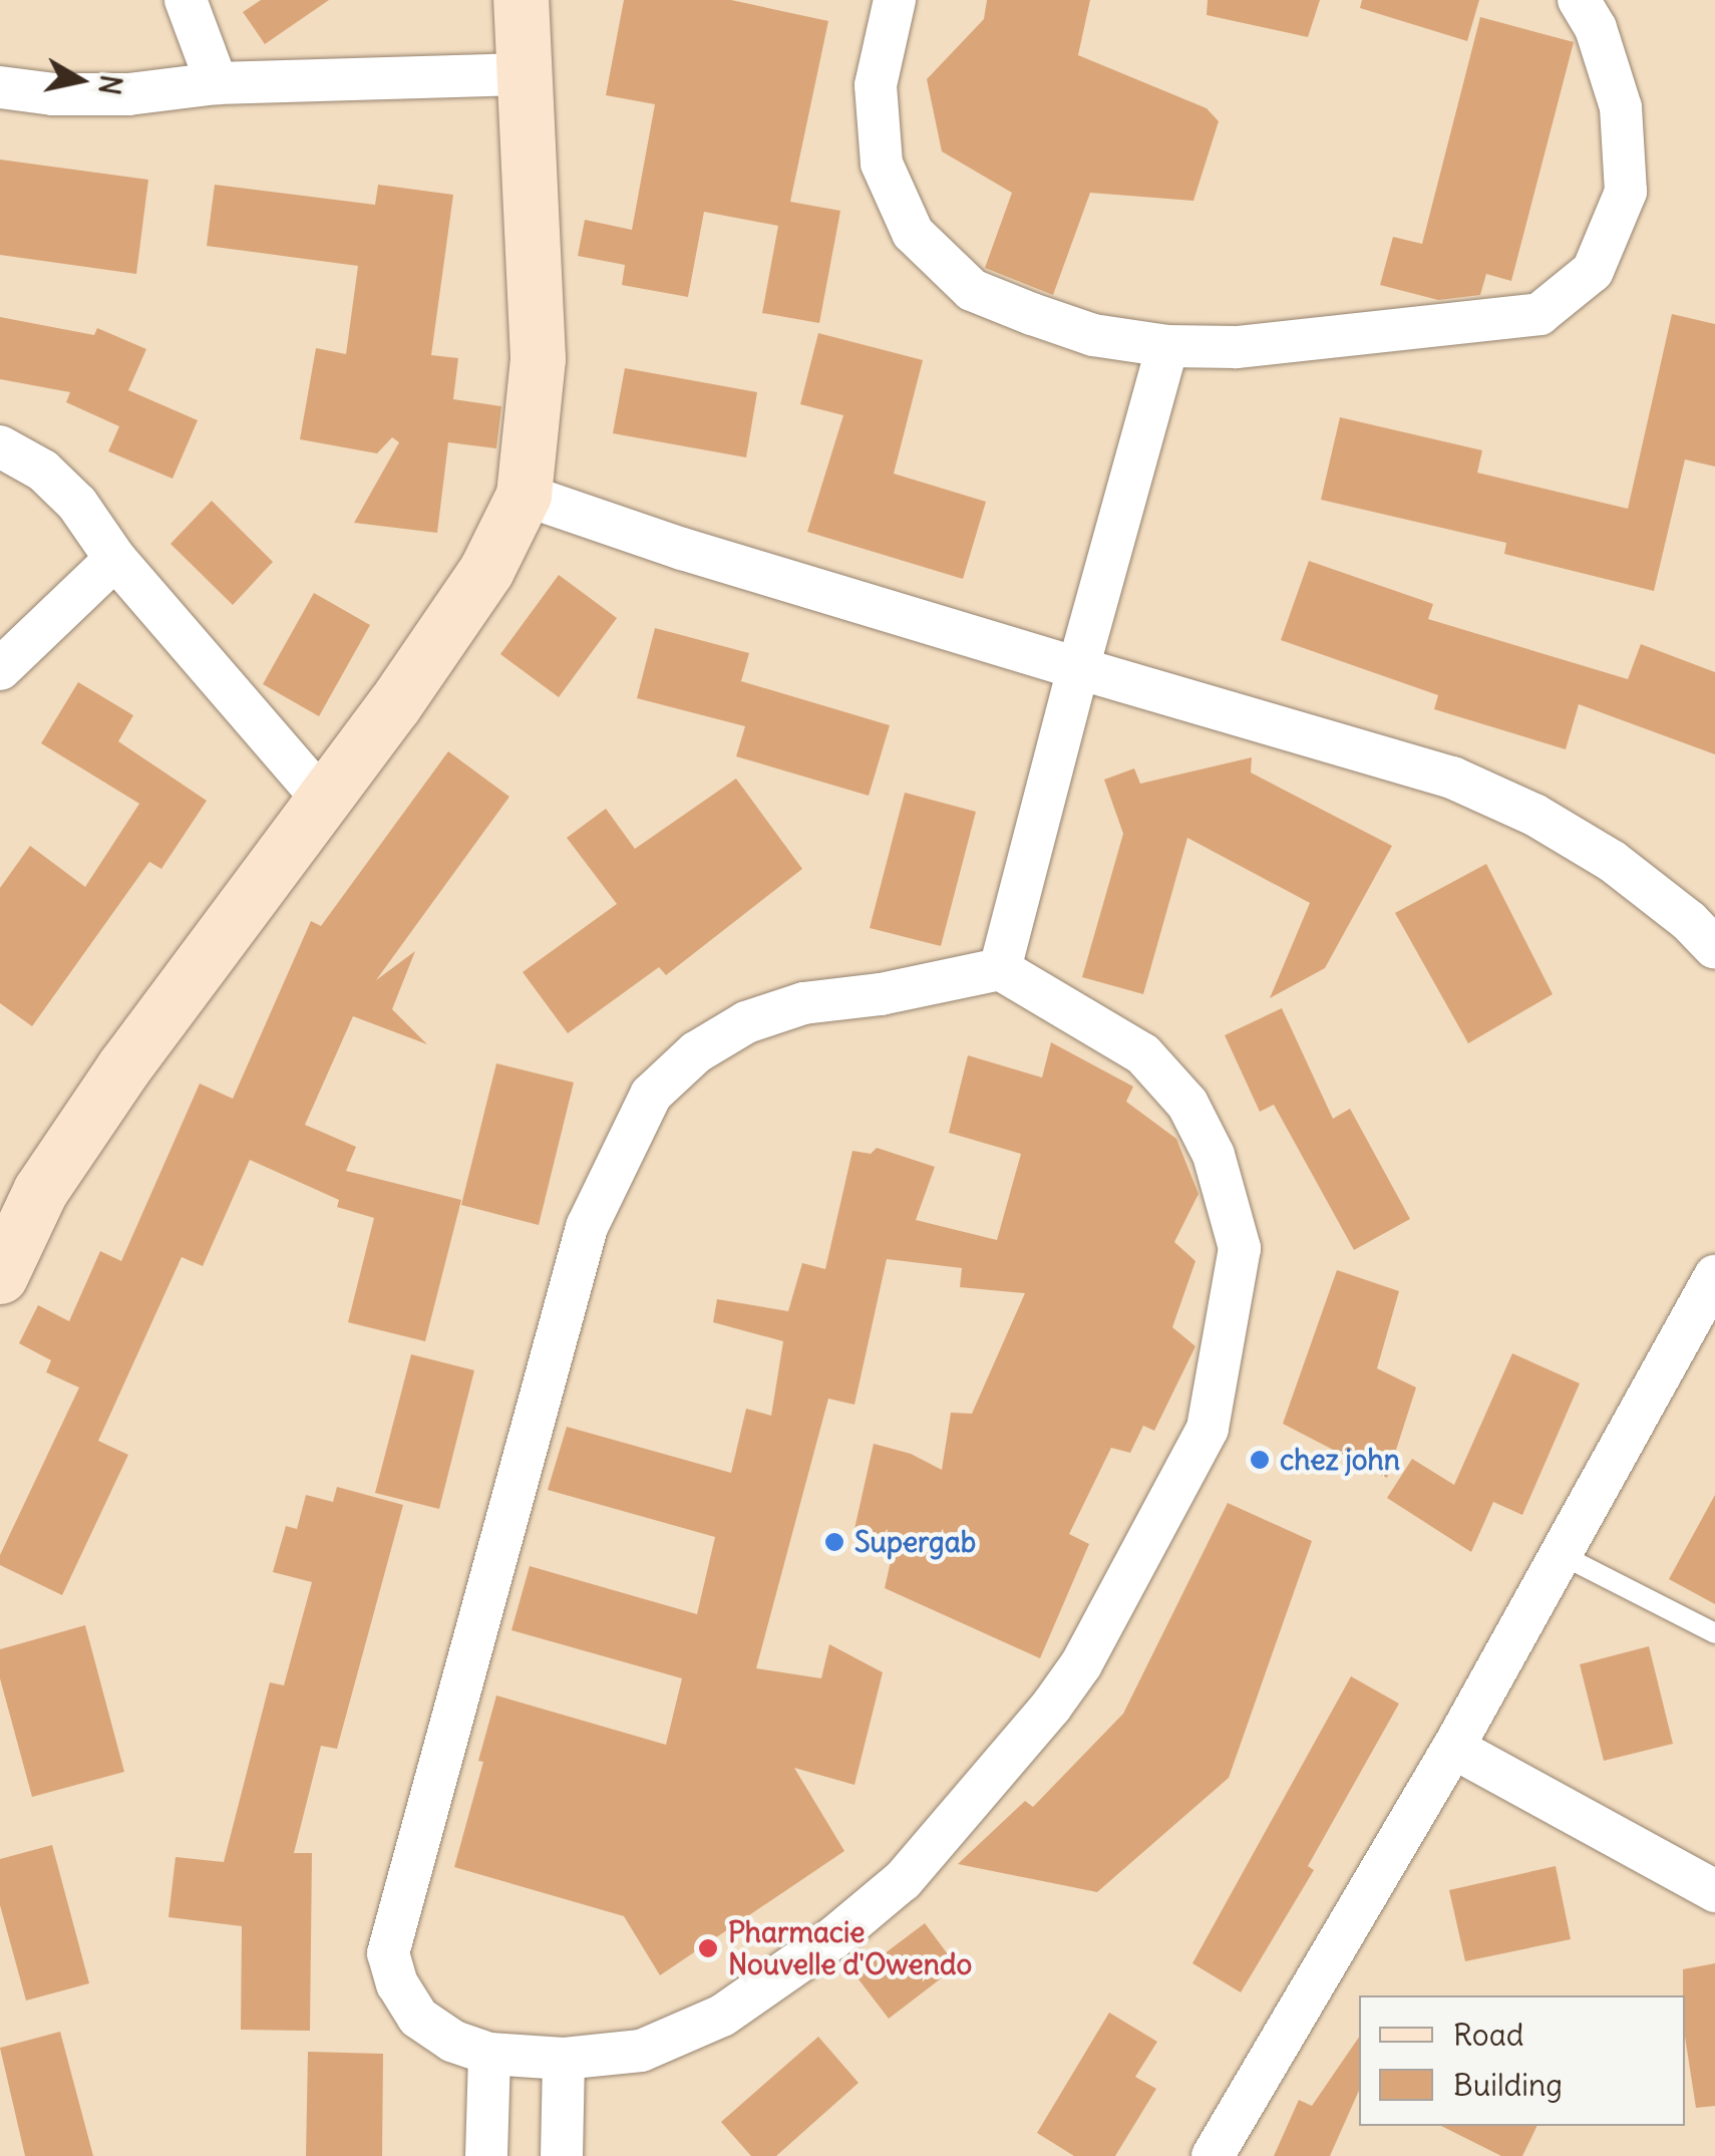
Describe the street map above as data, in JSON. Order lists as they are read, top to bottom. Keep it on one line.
{"places":["chez john","Supergab","Pharmacie Nouvelle d'Owendo"],"legend":["Road","Building"],"north":"right"}
